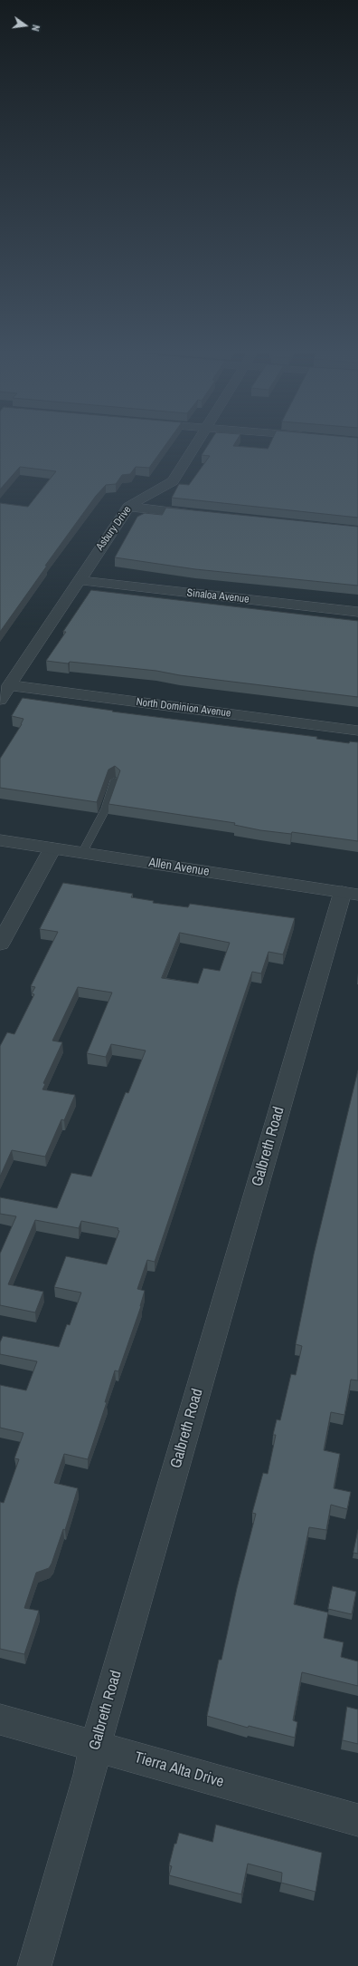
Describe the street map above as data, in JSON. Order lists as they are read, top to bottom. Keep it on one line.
{"streets":{"street":["Asbury Drive","Sinaloa Avenue","North Dominion Avenue","Allen Avenue","Galbreth Road","Tierra Alta Drive"]},"crossings":[["Asbury Drive","Sinaloa Avenue"],["Asbury Drive","North Dominion Avenue"],["Allen Avenue","Galbreth Road"],["Galbreth Road","Tierra Alta Drive"]],"north":"right"}
